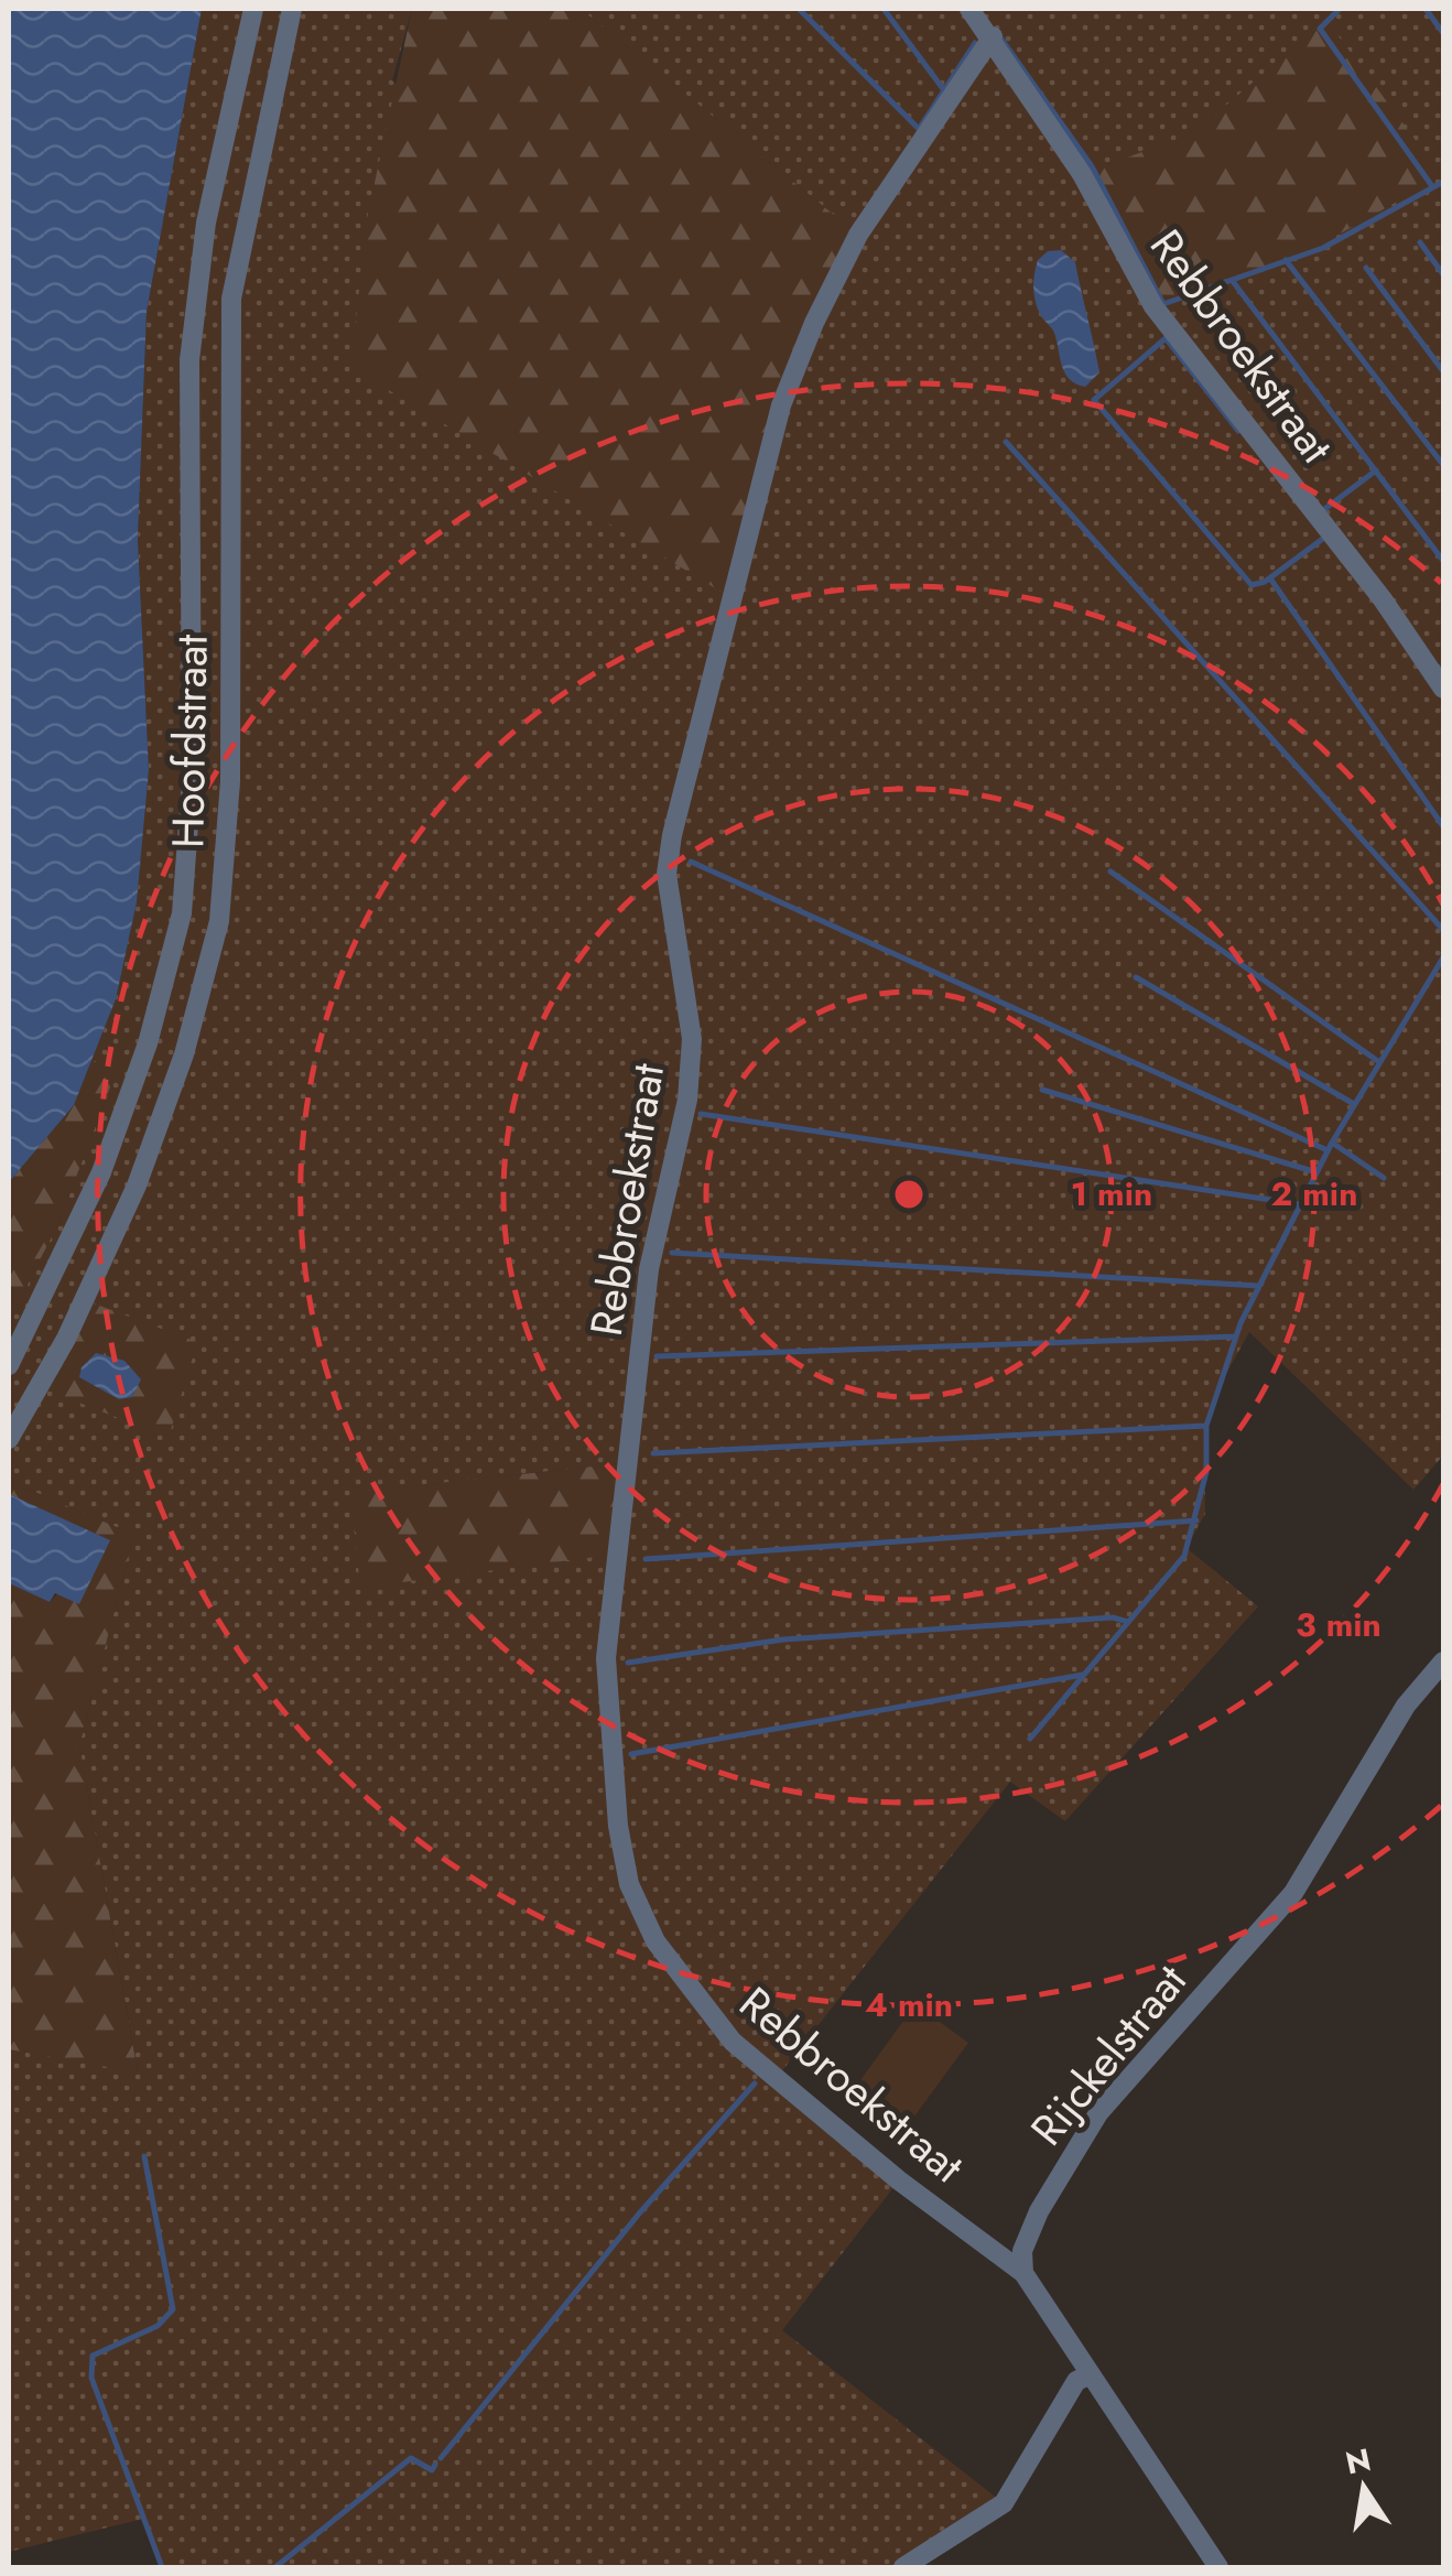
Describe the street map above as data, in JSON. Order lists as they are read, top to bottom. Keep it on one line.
{"streets":{"street":["Rebbroekstraat","Hoofdstraat","Rijckelstraat"]},"crossings":[["Rebbroekstraat","Rijckelstraat"]],"north":"top","rings":["1 min","2 min","3 min","4 min"]}
